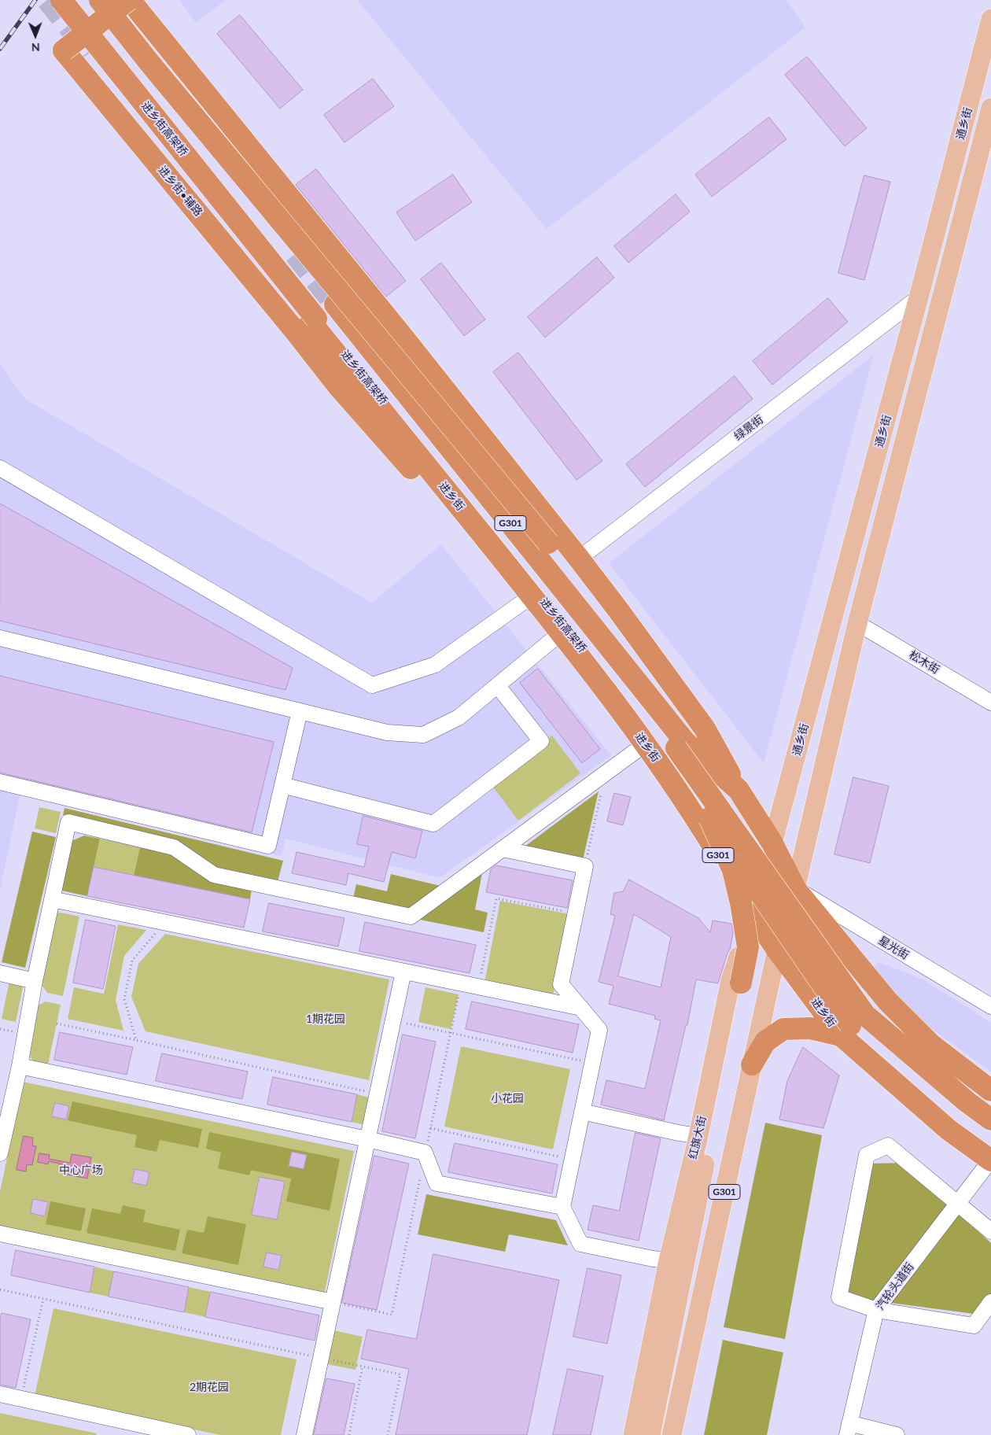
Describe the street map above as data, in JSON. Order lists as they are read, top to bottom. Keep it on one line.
{"streets":{"highway":["进乡街高架桥","进乡街•辅路","进乡街","G301","红旗大街"],"main road":["通乡街"],"street":["绿景街","松木街","星光街","汽轮头道街"]},"crossings":[["通乡街","绿景街"],["通乡街","G301"],["通乡街","松木街"],["通乡街","星光街"],["通乡街","红旗大街"],["进乡街高架桥","进乡街"],["进乡街•辅路","进乡街"],["进乡街","G301"],["进乡街","红旗大街"],["进乡街","汽轮头道街"],["G301","星光街"],["G301","红旗大街"]],"parks":["1期花园","小花园","中心广场","2期花园"],"north":"bottom"}
